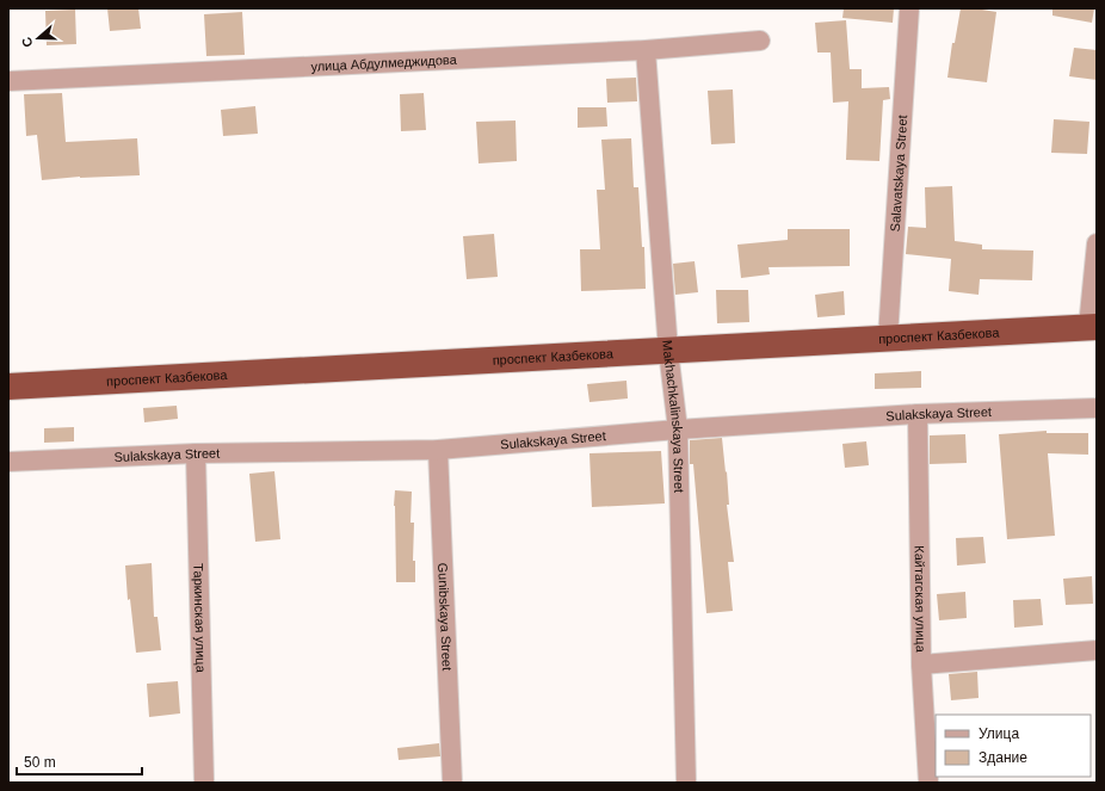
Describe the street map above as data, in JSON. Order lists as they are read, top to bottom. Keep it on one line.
{"streets":{"highway":["проспект Казбекова"],"street":["улица Абдулмеджидова","Salavatskaya Street","Sulakskaya Street","Makhachkalinskaya Street","Кайтагская улица","Gunibskaya Street","Таркинская улица"]},"crossings":[["улица Абдулмеджидова","Makhachkalinskaya Street"],["Salavatskaya Street","проспект Казбекова"],["проспект Казбекова","Makhachkalinskaya Street"],["Sulakskaya Street","Makhachkalinskaya Street"],["Sulakskaya Street","Кайтагская улица"],["Sulakskaya Street","Gunibskaya Street"],["Sulakskaya Street","Таркинская улица"]],"legend":["Улица","Здание"],"scale_bar":"50 m","north":"left"}
